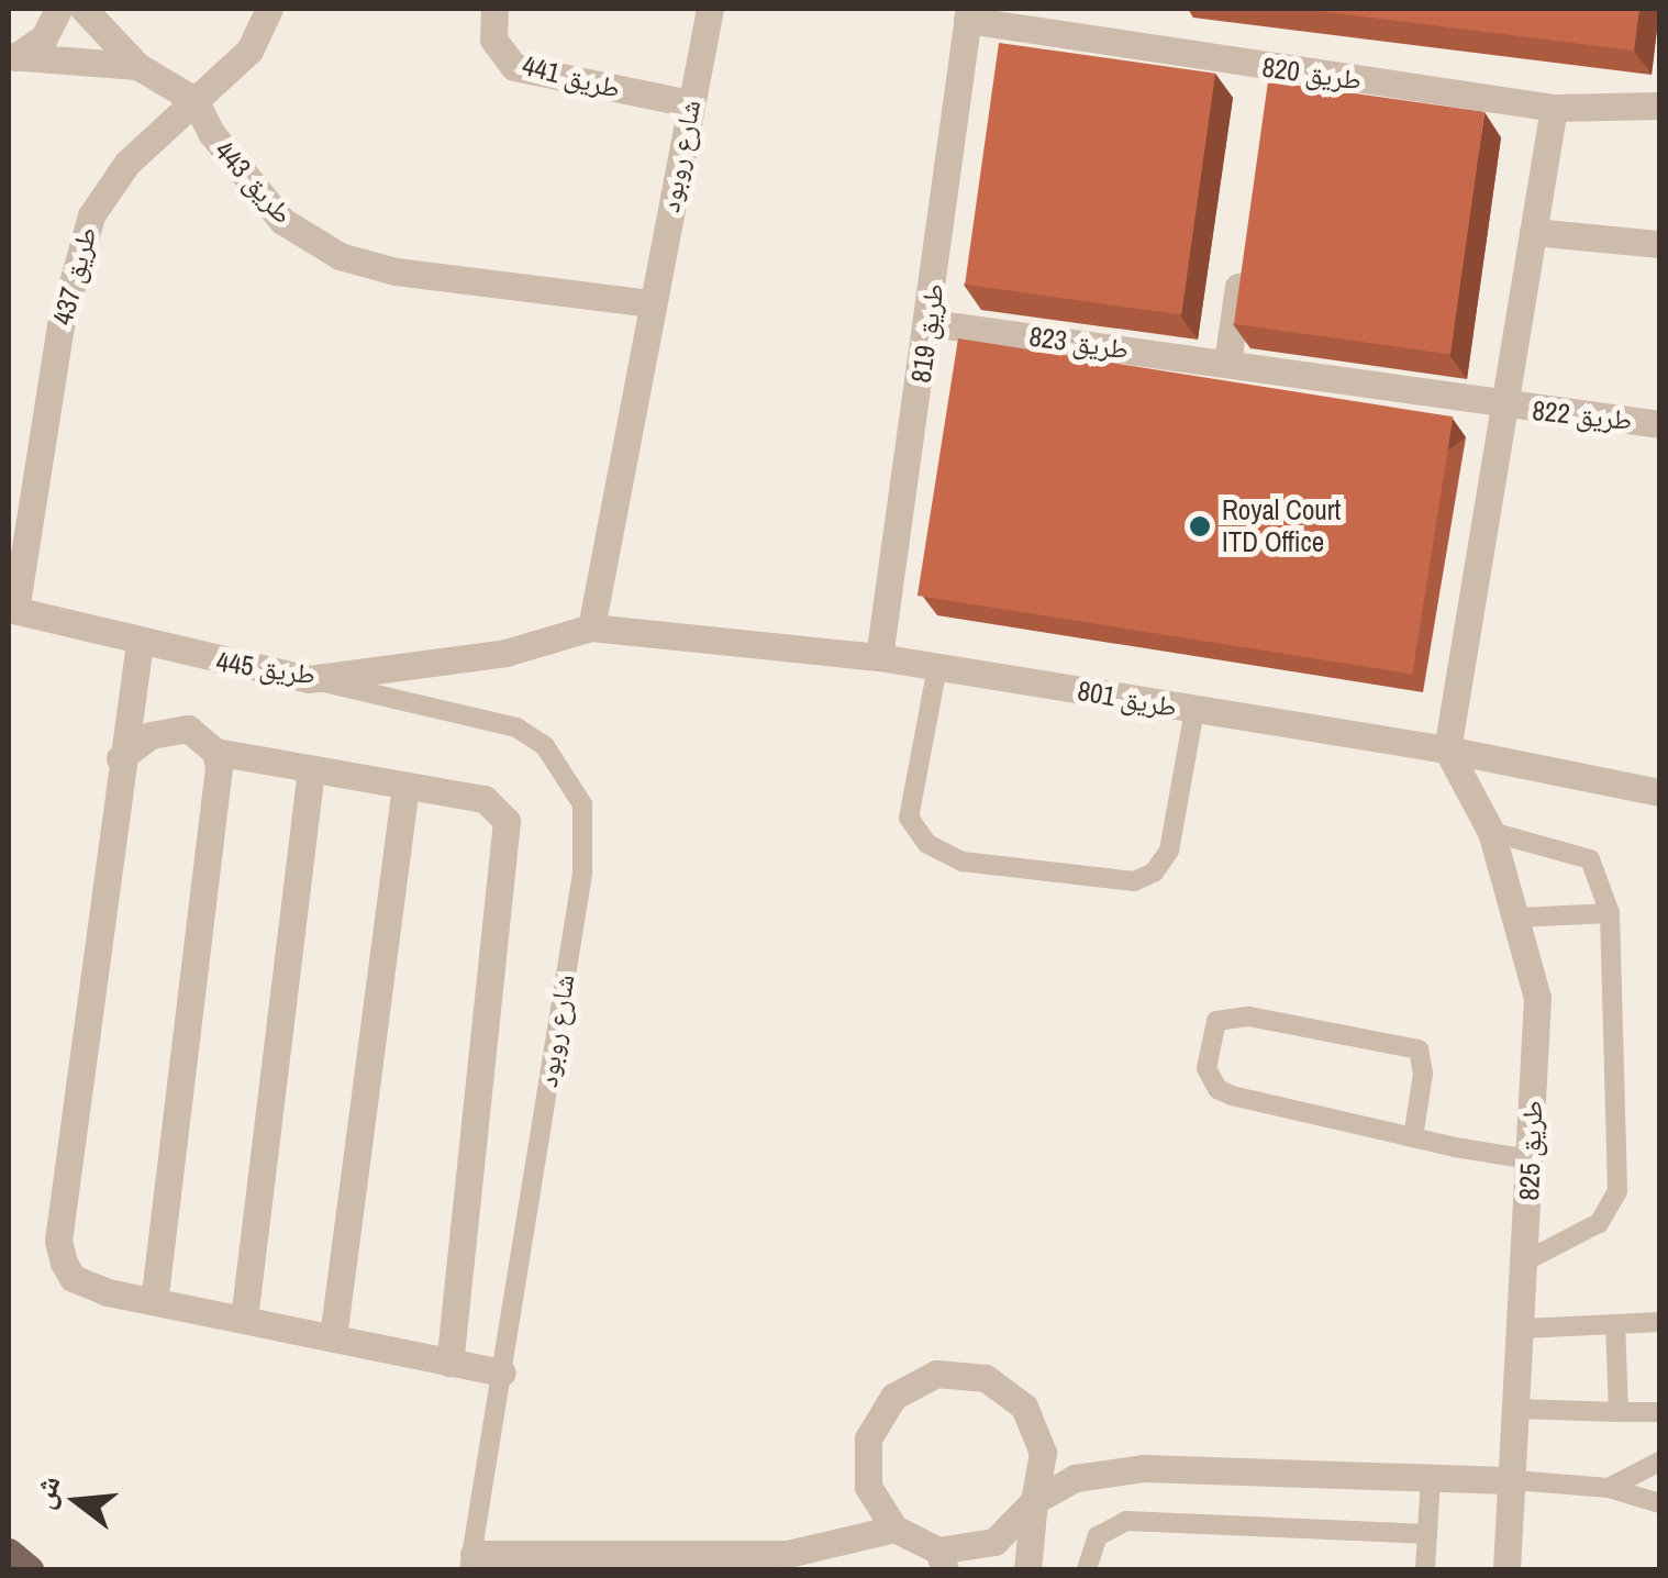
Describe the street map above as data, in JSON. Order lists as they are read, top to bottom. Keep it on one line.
{"streets":{"street":["طريق 820","طريق 441","شارع روبود","طريق 443","طريق 437","طريق 819","طريق 823","طريق 822","طريق 445","طريق 801","طريق 825"]},"crossings":[["طريق 820","طريق 819"],["طريق 441","شارع روبود"],["شارع روبود","طريق 443"],["شارع روبود","طريق 445"],["شارع روبود","طريق 801"],["طريق 443","طريق 437"],["طريق 437","طريق 445"],["طريق 819","طريق 823"],["طريق 819","طريق 801"],["طريق 823","طريق 822"],["طريق 445","طريق 801"],["طريق 801","طريق 825"]],"places":["Royal Court ITD Office"],"north":"left"}
